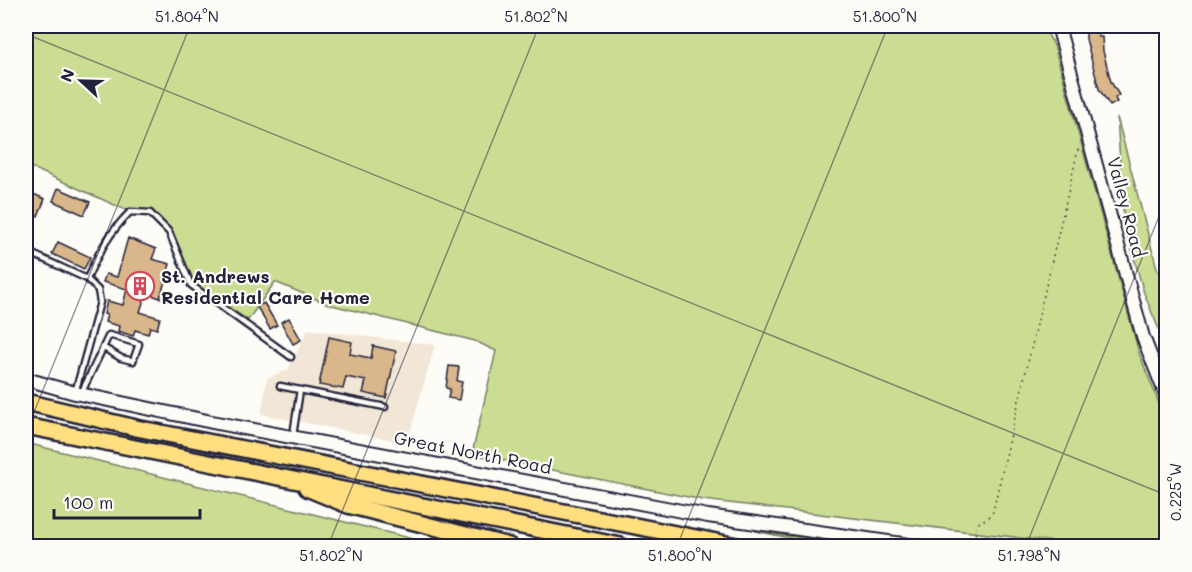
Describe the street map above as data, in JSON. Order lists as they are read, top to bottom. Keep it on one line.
{"streets":{"main road":["Valley Road","Great North Road"]},"places":{"building":["St. Andrews Residential Care Home"]},"scale_bar":"100 m","north":"left","coordinates":["51.804°N","51.802°N","51.800°N","0.225°W","51.798°N"]}
